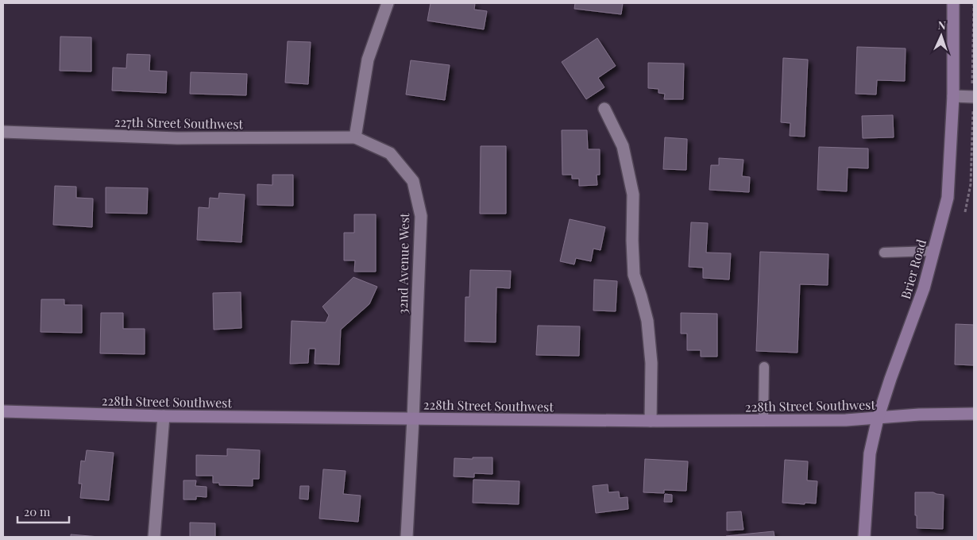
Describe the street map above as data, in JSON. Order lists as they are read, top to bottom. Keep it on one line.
{"streets":{"main road":["Brier Road","228th Street Southwest"],"street":["227th Street Southwest","32nd Avenue West"]},"crossings":[["227th Street Southwest","32nd Avenue West"],["32nd Avenue West","228th Street Southwest"],["Brier Road","228th Street Southwest"]],"scale_bar":"20 m","north":"top"}
